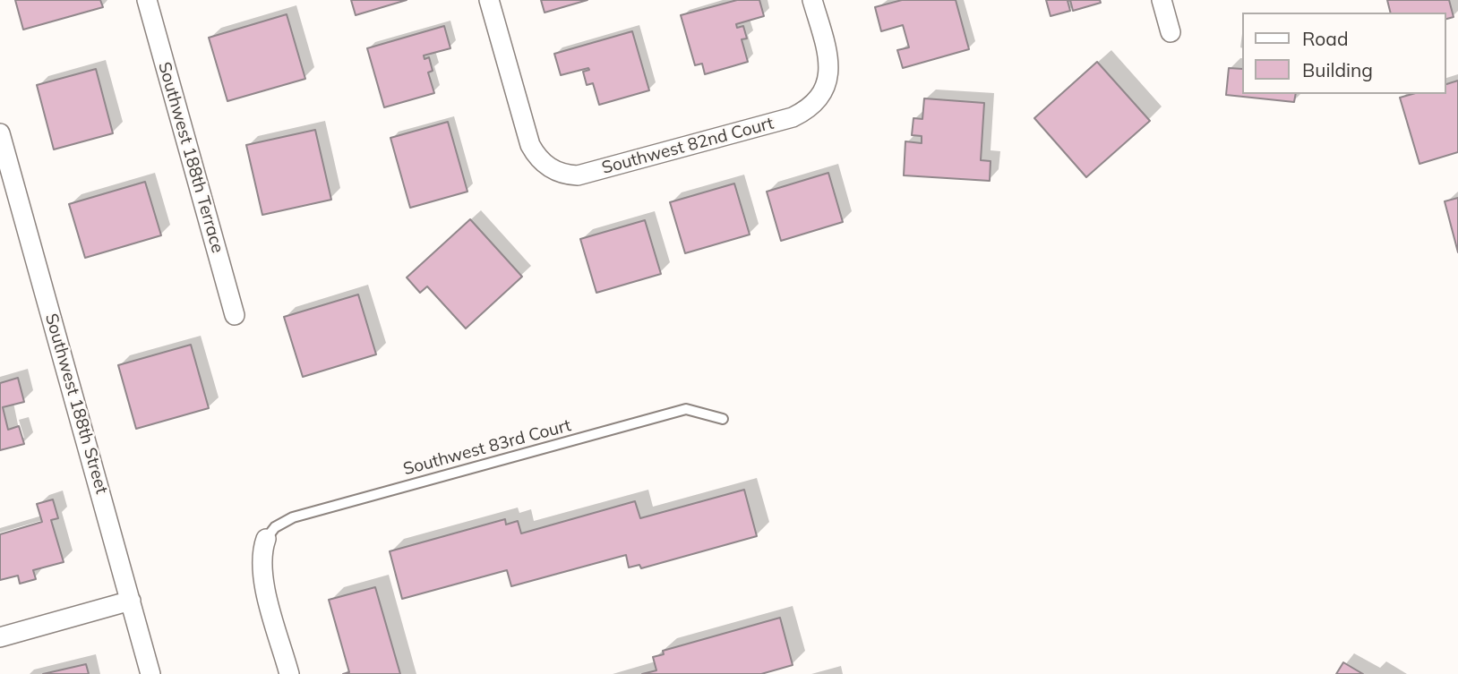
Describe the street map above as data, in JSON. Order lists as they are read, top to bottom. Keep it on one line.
{"streets":{"street":["Southwest 82nd Court","Southwest 188th Terrace","Southwest 188th Street"],"lane":["Southwest 83rd Court"]},"legend":["Road","Building"]}
